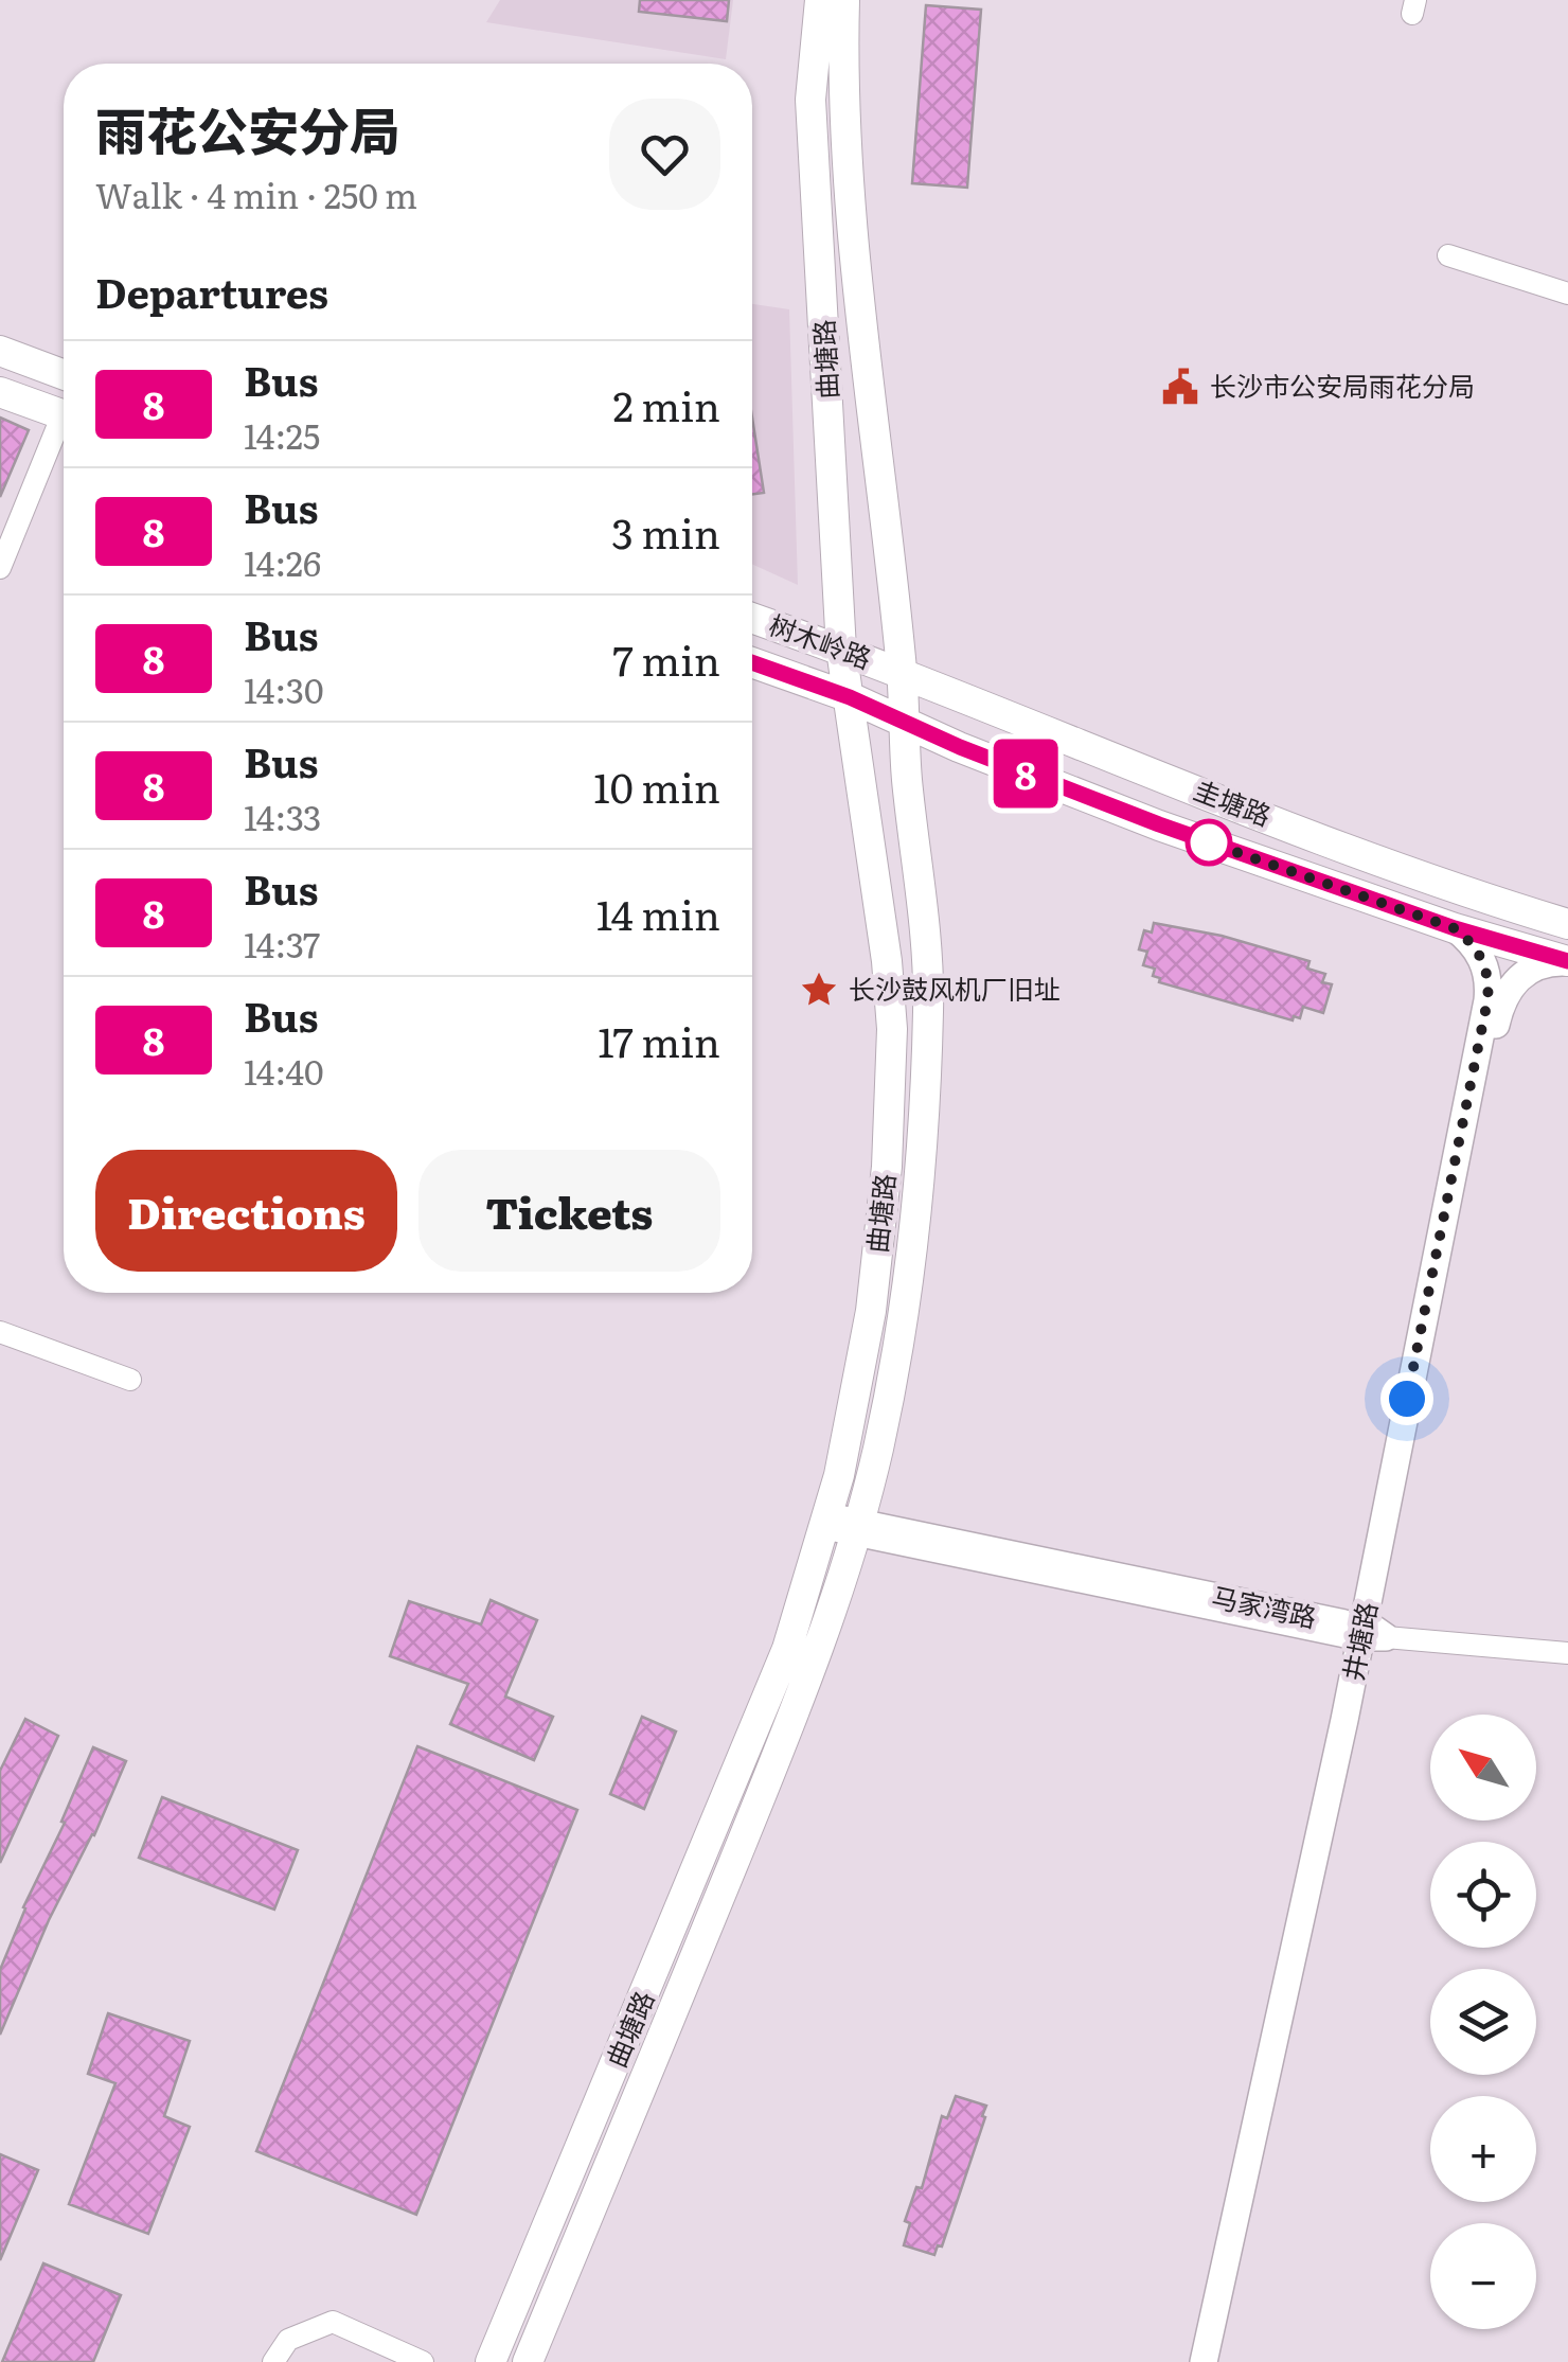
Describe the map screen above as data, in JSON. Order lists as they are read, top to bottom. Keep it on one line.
{"streets":{"main road":["曲塘路","树木岭路","圭塘路"],"street":["马家湾路","井塘路"]},"crossings":[["曲塘路","树木岭路"],["曲塘路","圭塘路"],["曲塘路","马家湾路"],["树木岭路","圭塘路"],["圭塘路","井塘路"],["马家湾路","井塘路"]],"places":{"public building":["长沙市公安局雨花分局"],"place":["长沙鼓风机厂旧址"]},"lines":["bus line 8"],"north":"top left","page":{"on_map":"8","heading":[["雨花公安分局","Walk · 4 min · 250 m"],"Departures"],"list":[{"mark":"8","name":"Bus","note":"14:25","value":"2 min"},{"mark":"8","name":"Bus","note":"14:26","value":"3 min"},{"mark":"8","name":"Bus","note":"14:30","value":"7 min"},{"mark":"8","name":"Bus","note":"14:33","value":"10 min"},{"mark":"8","name":"Bus","note":"14:37","value":"14 min"},{"mark":"8","name":"Bus","note":"14:40","value":"17 min"}],"buttons":["Directions","Tickets"],"map_buttons":["+","−"]}}
